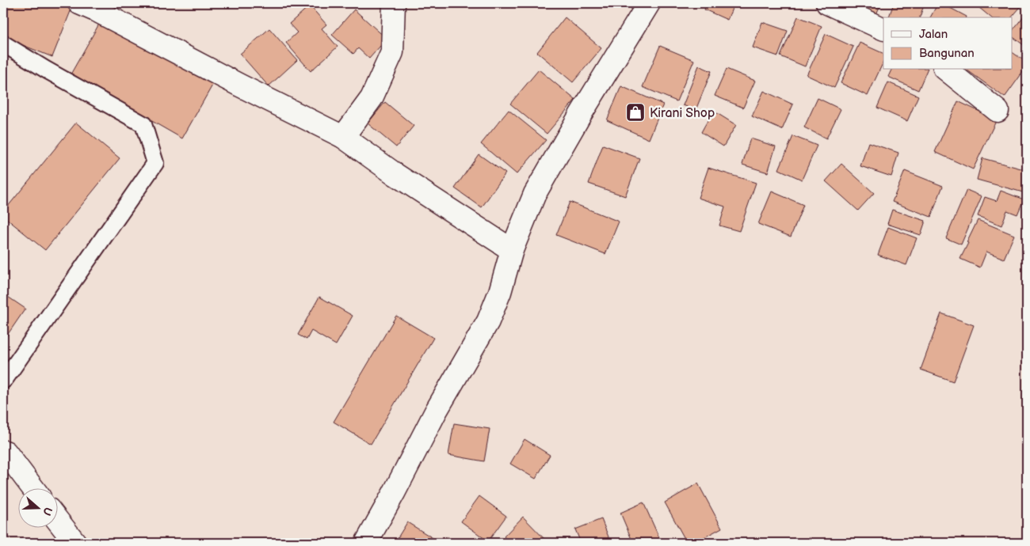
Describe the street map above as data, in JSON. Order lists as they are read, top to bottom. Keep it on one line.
{"places":{"shop":["Kirani Shop"]},"legend":["Jalan","Bangunan"],"north":"right"}
